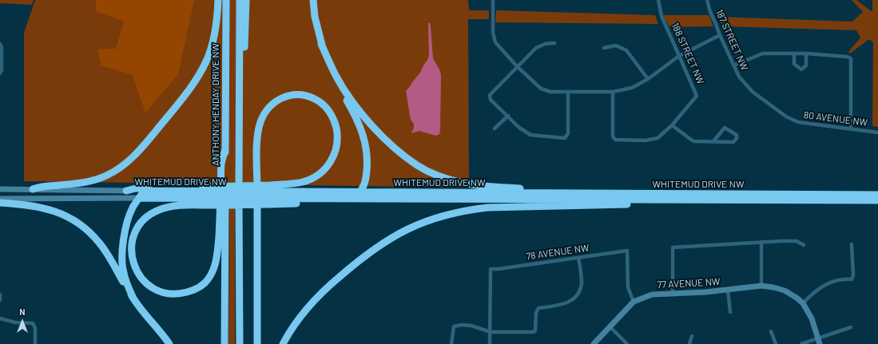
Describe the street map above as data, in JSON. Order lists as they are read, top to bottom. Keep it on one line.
{"streets":{"highway":["ANTHONY HENDAY DRIVE NW","WHITEMUD DRIVE NW"],"main road":["77 AVENUE NW"],"street":["187 STREET NW","188 STREET NW","80 AVENUE NW","78 AVENUE NW"]},"crossings":[["187 STREET NW","80 AVENUE NW"],["78 AVENUE NW","77 AVENUE NW"]],"north":"top"}
